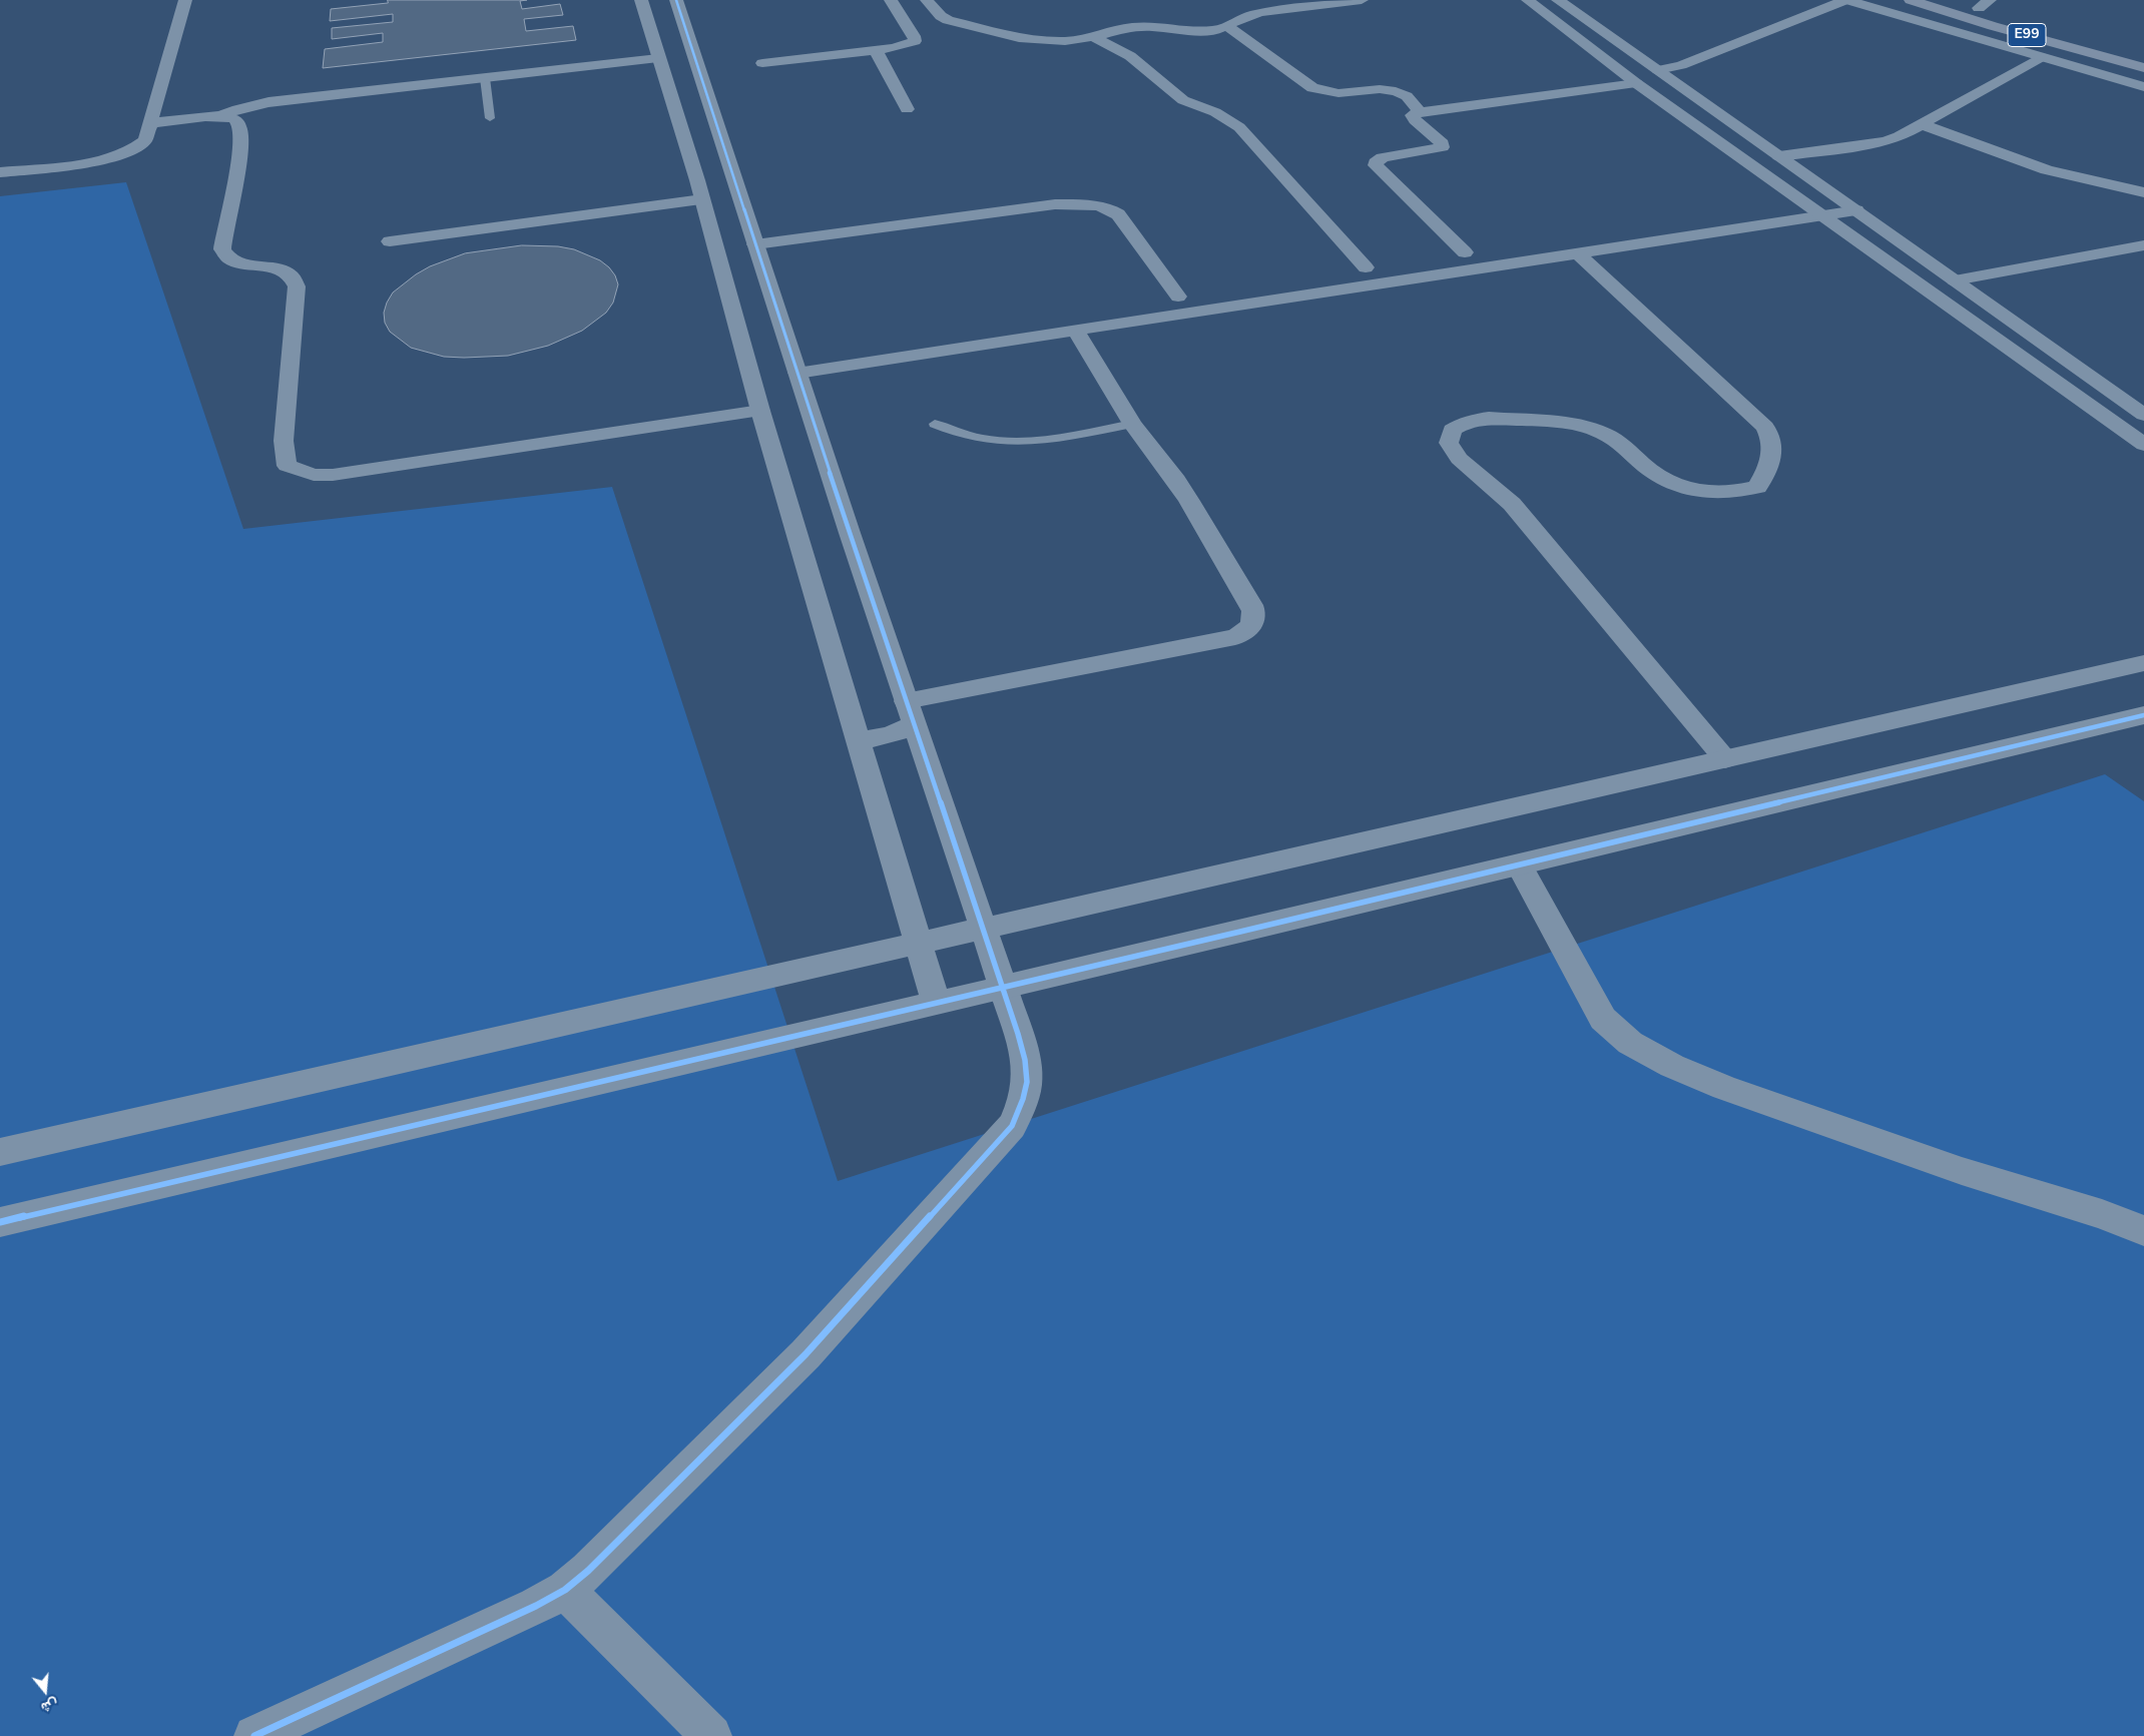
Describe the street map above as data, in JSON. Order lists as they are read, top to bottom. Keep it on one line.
{"streets":{"highway":["E99"]},"north":"bottom"}
